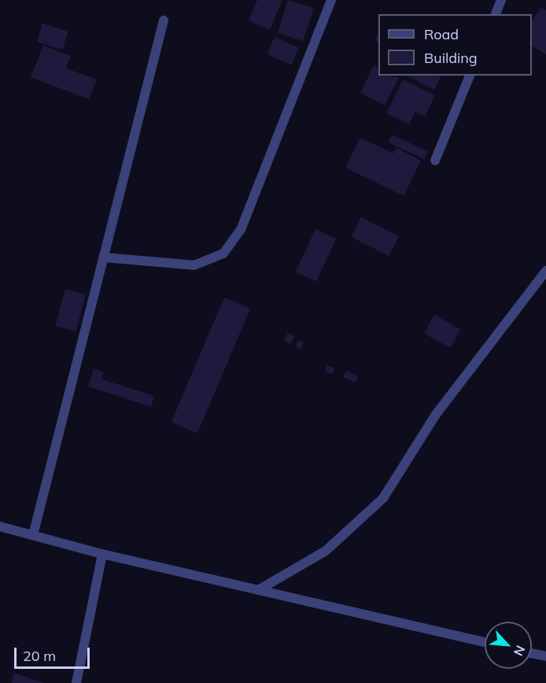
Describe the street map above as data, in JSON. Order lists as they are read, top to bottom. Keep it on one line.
{"legend":["Road","Building"],"scale_bar":"20 m","north":"bottom right"}
